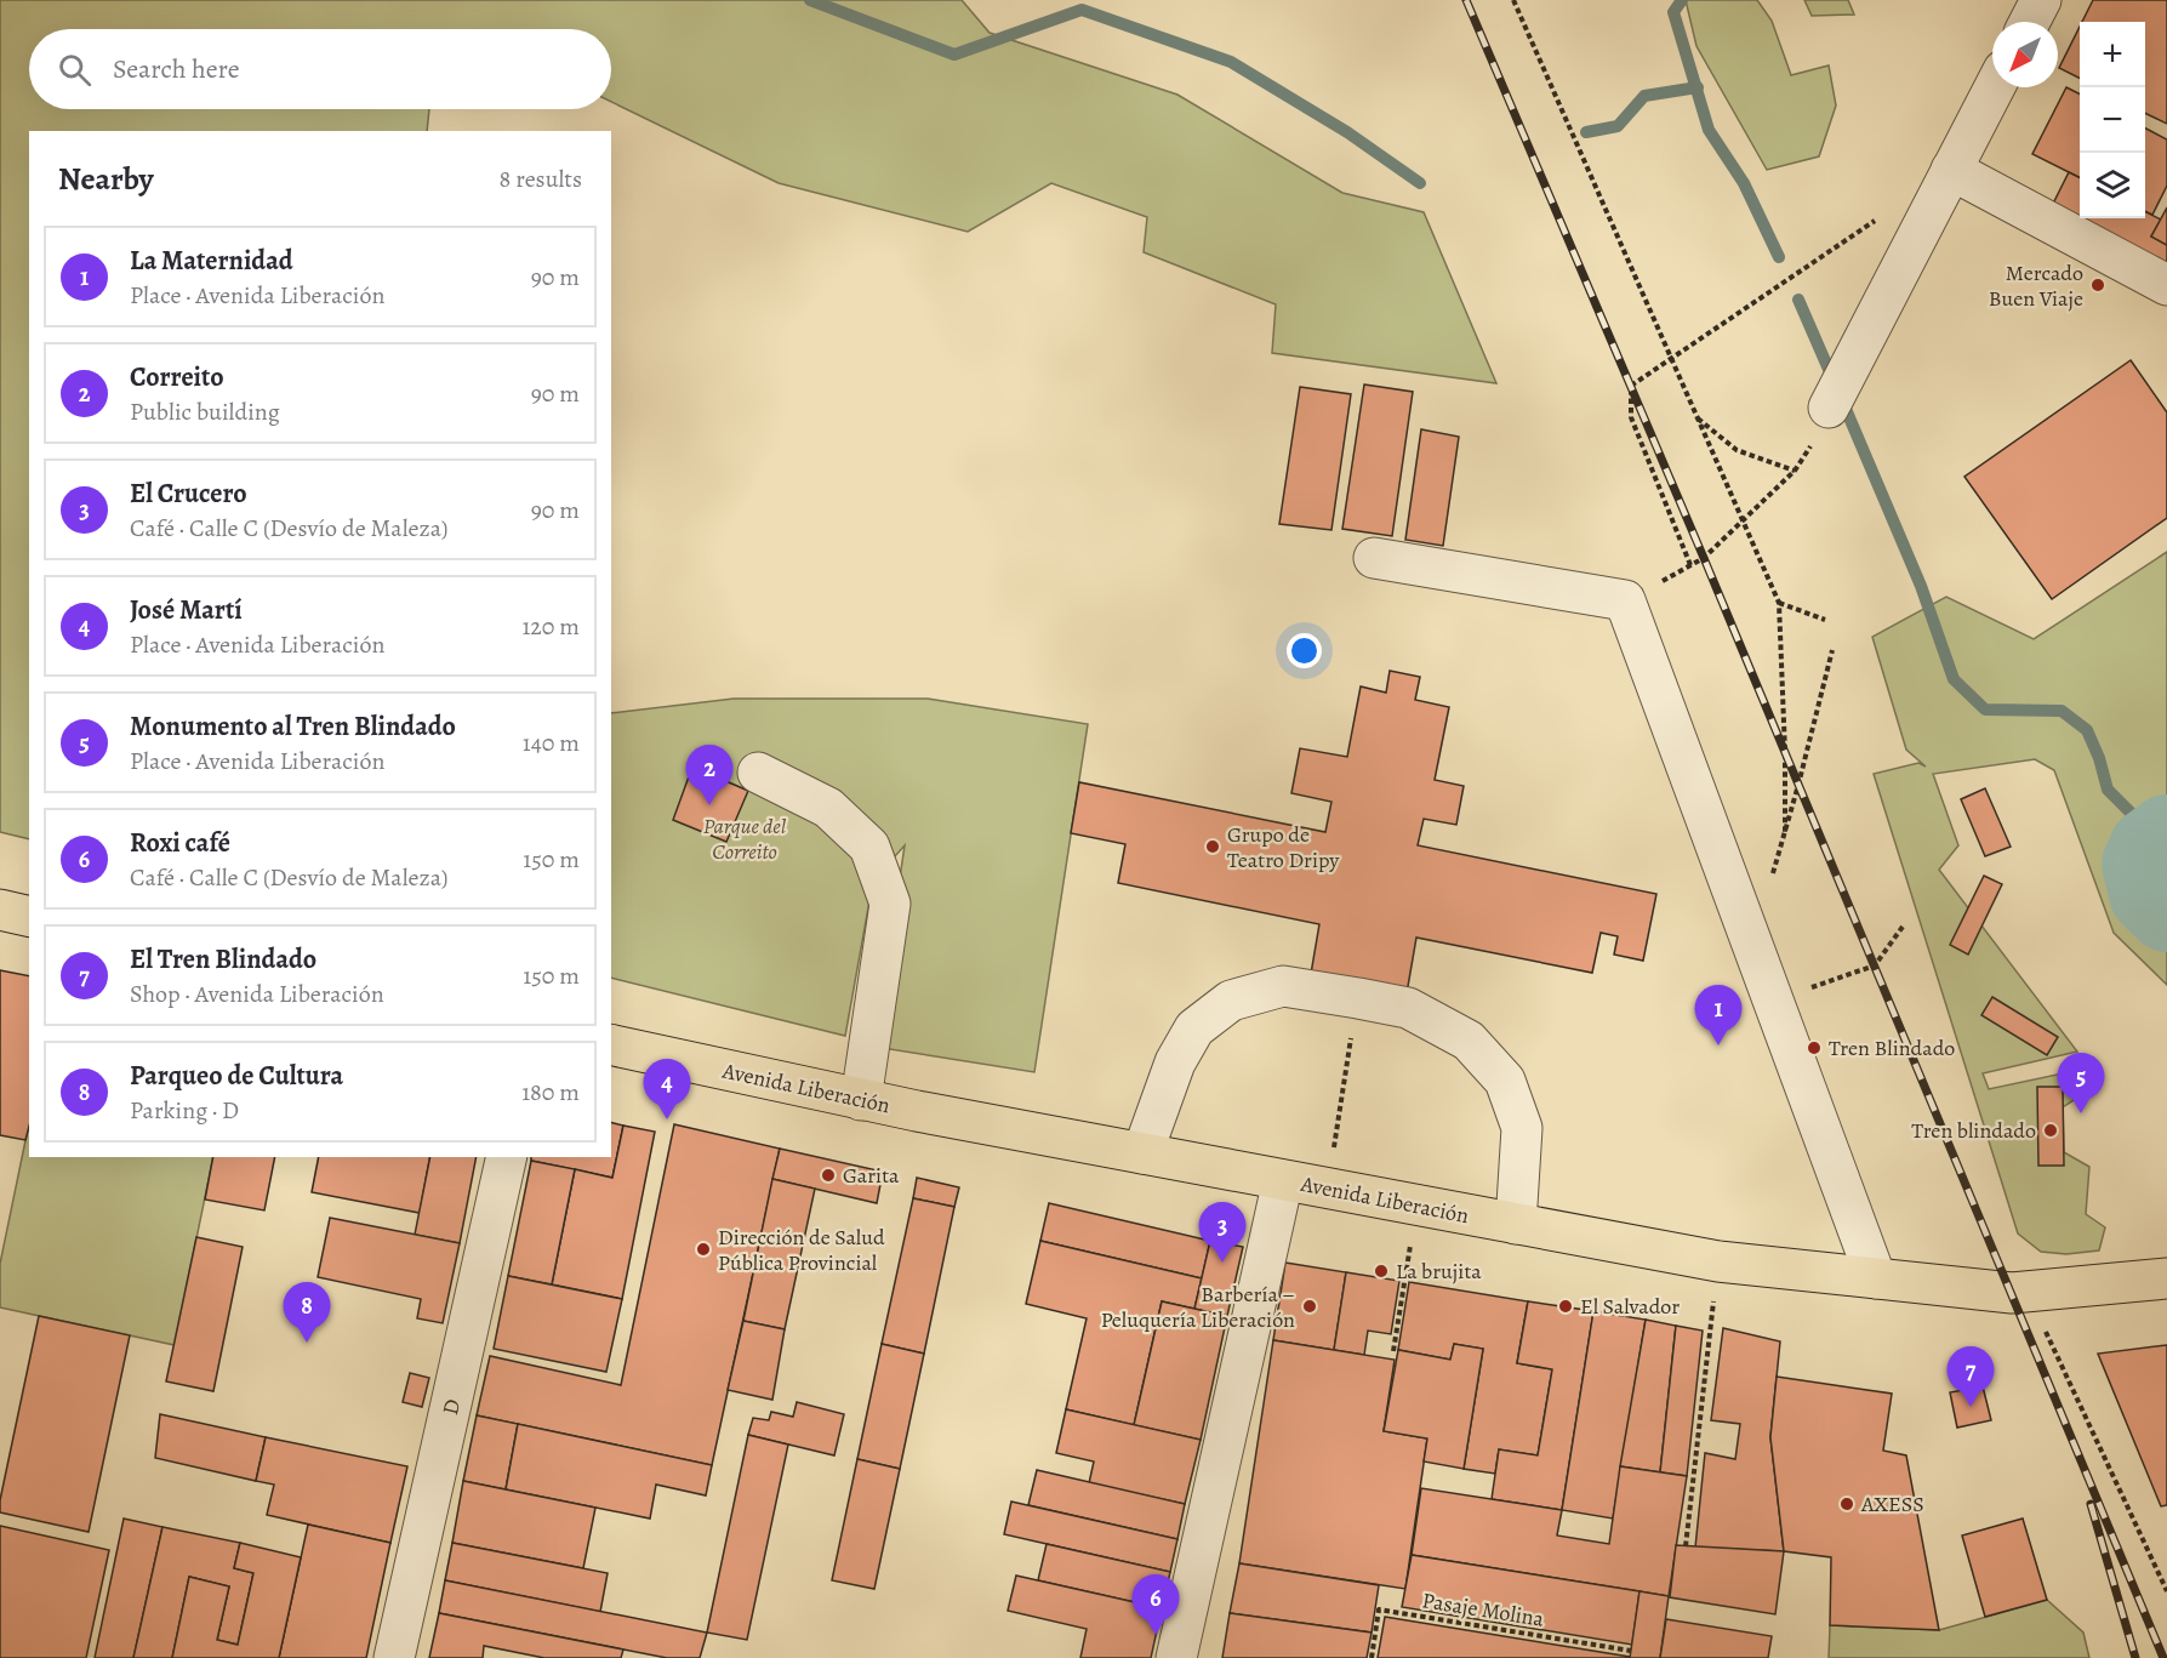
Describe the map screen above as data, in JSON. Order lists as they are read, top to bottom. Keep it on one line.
{"streets":{"main road":["Avenida Liberación"],"street":["D"],"path":["Pasaje Molina"]},"parks":["Parque del Correito"],"places":["Mercado Buen Viaje","Grupo de Teatro Dripy","Tren Blindado","Tren blindado","Garita","Dirección de Salud Pública Provincial","La brujita","Barbería – Peluquería Liberación","El Salvador","AXESS"],"north":"bottom left","page":{"map_buttons":["+","−"],"search":"Search here","heading":["Nearby","8 results"],"list":[{"mark":"1","name":"La Maternidad","note":"Place · Avenida Liberación","value":"90 m"},{"mark":"2","name":"Correito","note":"Public building","value":"90 m"},{"mark":"3","name":"El Crucero","note":"Café · Calle C (Desvío de Maleza)","value":"90 m"},{"mark":"4","name":"José Martí","note":"Place · Avenida Liberación","value":"120 m"},{"mark":"5","name":"Monumento al Tren Blindado","note":"Place · Avenida Liberación","value":"140 m"},{"mark":"6","name":"Roxi café","note":"Café · Calle C (Desvío de Maleza)","value":"150 m"},{"mark":"7","name":"El Tren Blindado","note":"Shop · Avenida Liberación","value":"150 m"},{"mark":"8","name":"Parqueo de Cultura","note":"Parking · D","value":"180 m"}],"pins":["2","1","5","4","3","8","7","6"]}}
